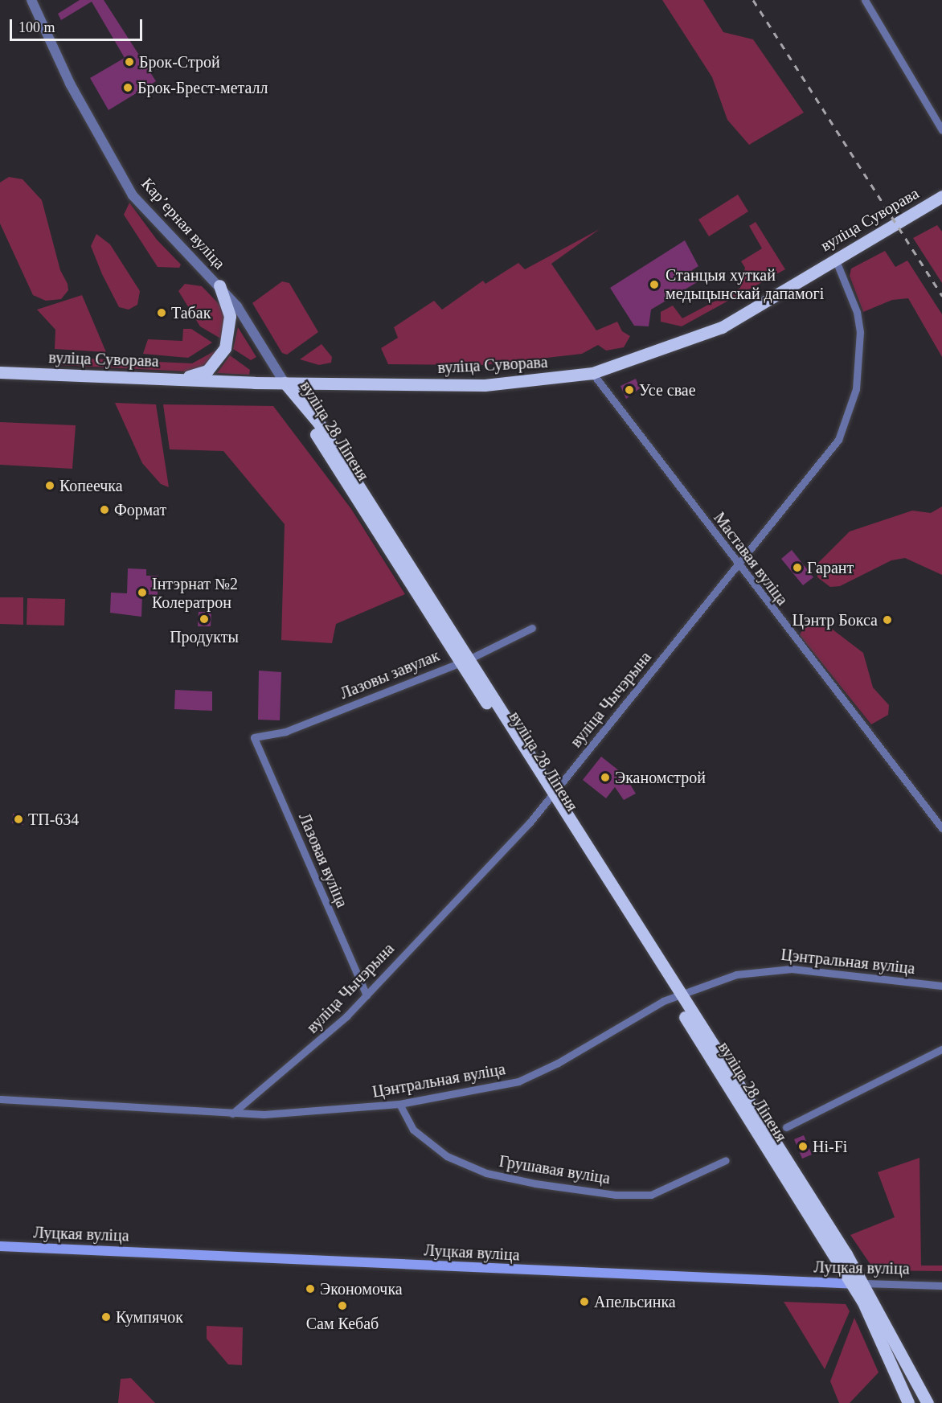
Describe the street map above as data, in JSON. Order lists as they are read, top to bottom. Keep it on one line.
{"streets":{"main road":["вуліца Суворава","вуліца 28 Ліпеня","Луцкая вуліца"],"street":["Карʼерная вуліца","Маставая вуліца","Лазовы завулак","вуліца Чычэрына","Лазовая вуліца","Цэнтральная вуліца","Грушавая вуліца"]},"crossings":[["вуліца Суворава","Карʼерная вуліца"],["вуліца Суворава","вуліца 28 Ліпеня"],["вуліца Суворава","Маставая вуліца"],["вуліца Суворава","вуліца Чычэрына"],["Карʼерная вуліца","вуліца 28 Ліпеня"],["вуліца 28 Ліпеня","Лазовы завулак"],["вуліца 28 Ліпеня","вуліца Чычэрына"],["вуліца 28 Ліпеня","Цэнтральная вуліца"],["вуліца 28 Ліпеня","Луцкая вуліца"],["Маставая вуліца","вуліца Чычэрына"],["Лазовы завулак","Лазовая вуліца"],["вуліца Чычэрына","Лазовая вуліца"],["вуліца Чычэрына","Цэнтральная вуліца"],["Цэнтральная вуліца","Грушавая вуліца"]],"places":["Брок-Строй","Брок-Брест-металл","Станцыя хуткай медыцынскай дапамогі","Табак","Усе свае","Копеечка","Формат","Гарант","Інтэрнат №2 Колератрон","Продукты","Цэнтр Бокса","Эканомстрой","ТП-634","Hi-Fi","Экономочка","Апельсинка","Сам Кебаб","Кумпячок"],"scale_bar":"100 m"}
